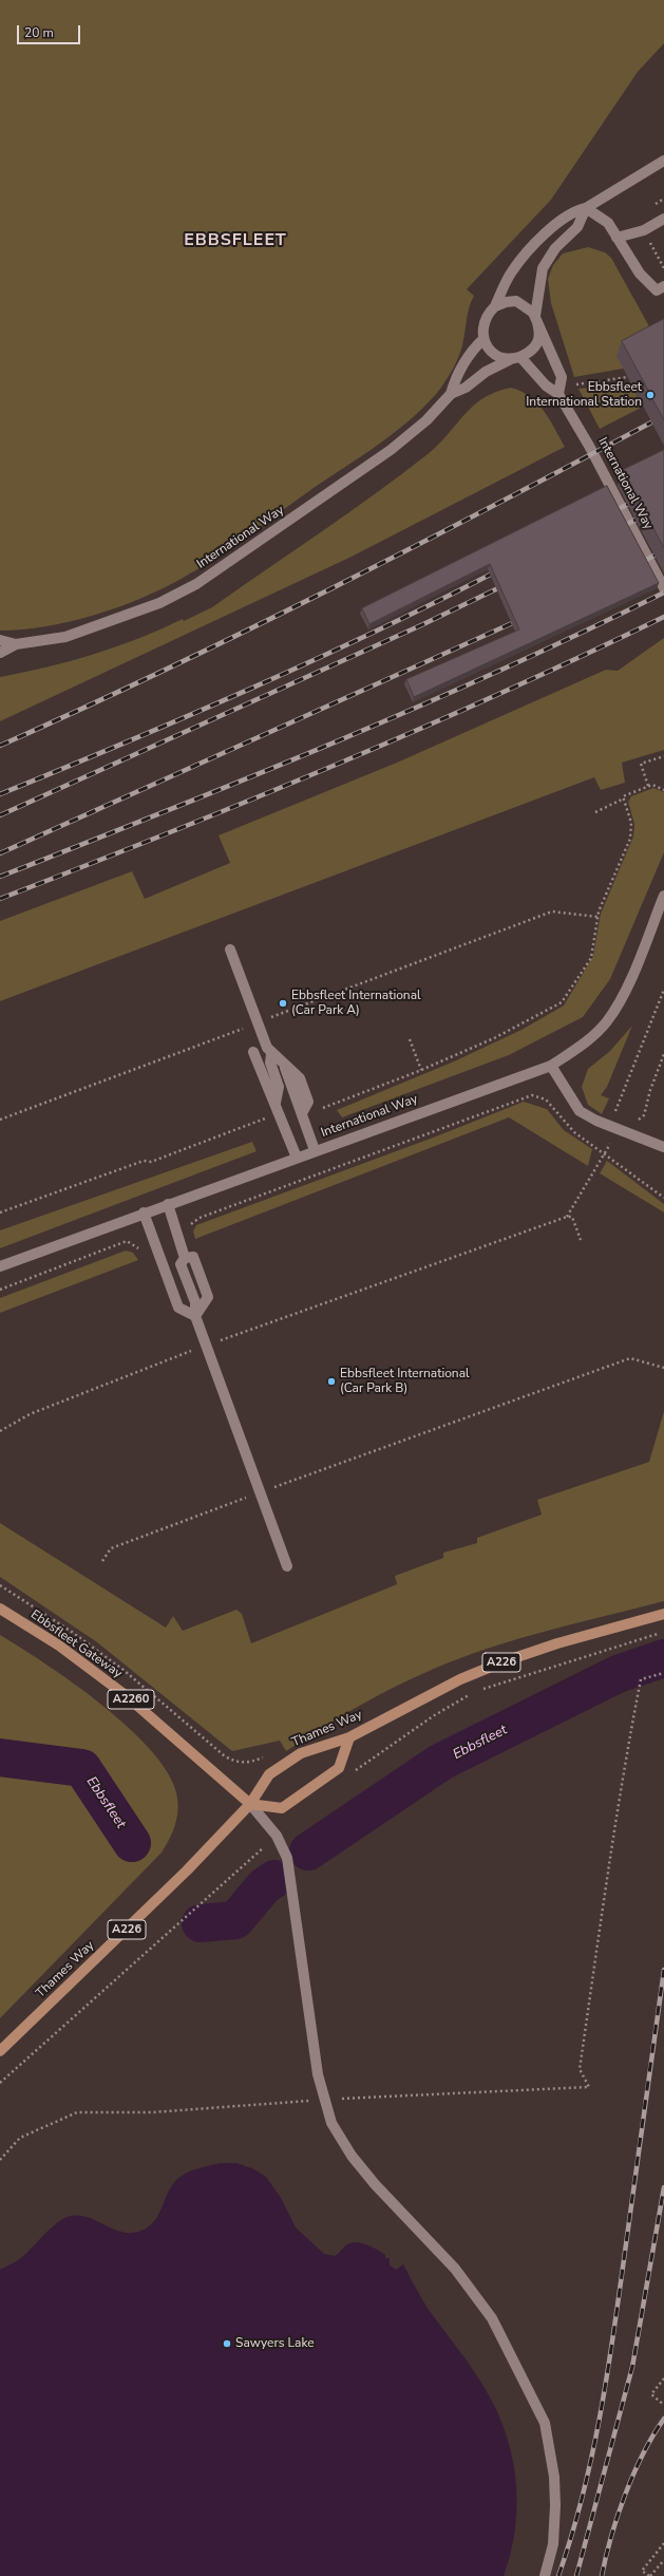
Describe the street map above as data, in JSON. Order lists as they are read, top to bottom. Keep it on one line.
{"streets":{"main road":["Ebbsfleet Gateway","A226","A2260","Thames Way"],"street":["International Way"]},"crossings":[["Ebbsfleet Gateway","Thames Way"]],"districts":["EBBSFLEET"],"water":["Ebbsfleet"],"places":["Ebbsfleet International Station","Ebbsfleet International (Car Park A)","Ebbsfleet International (Car Park B)","Sawyers Lake"],"scale_bar":"20 m"}
